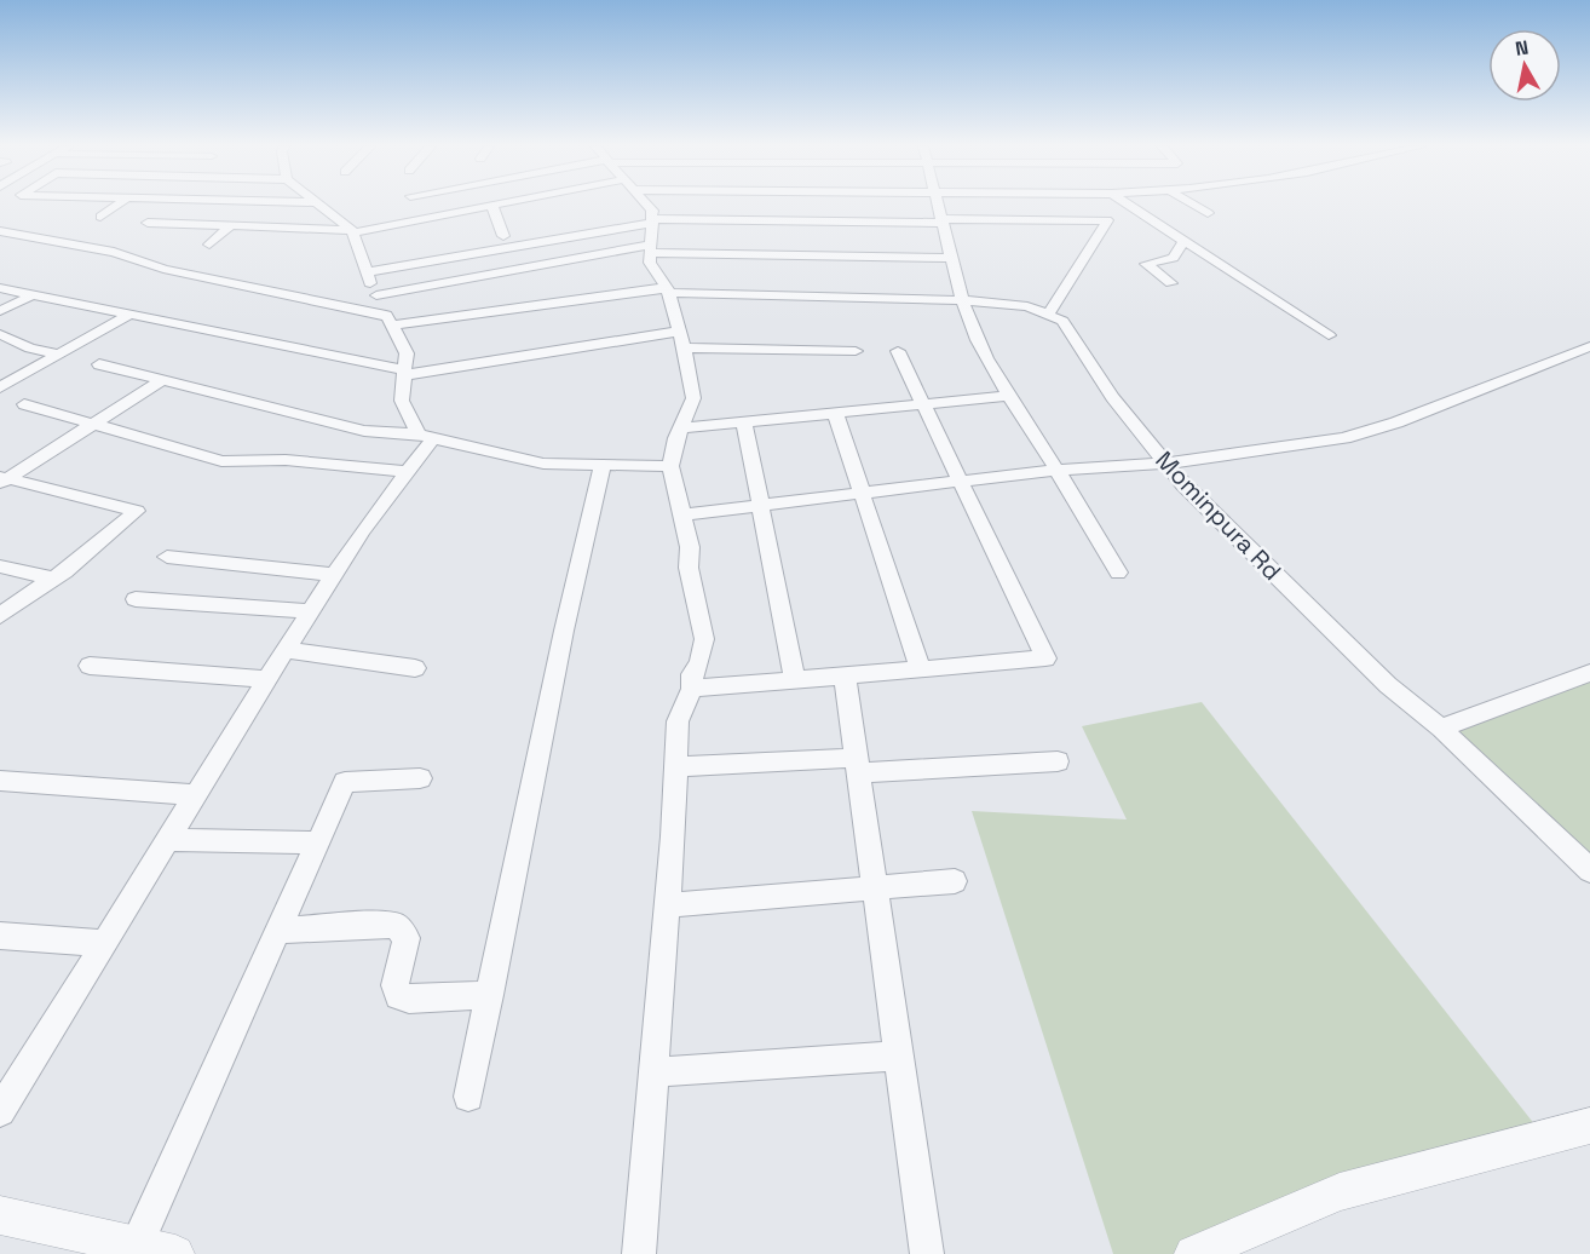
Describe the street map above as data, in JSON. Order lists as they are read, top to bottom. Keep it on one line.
{"streets":{"street":["Mominpura Rd"]},"north":"top"}
